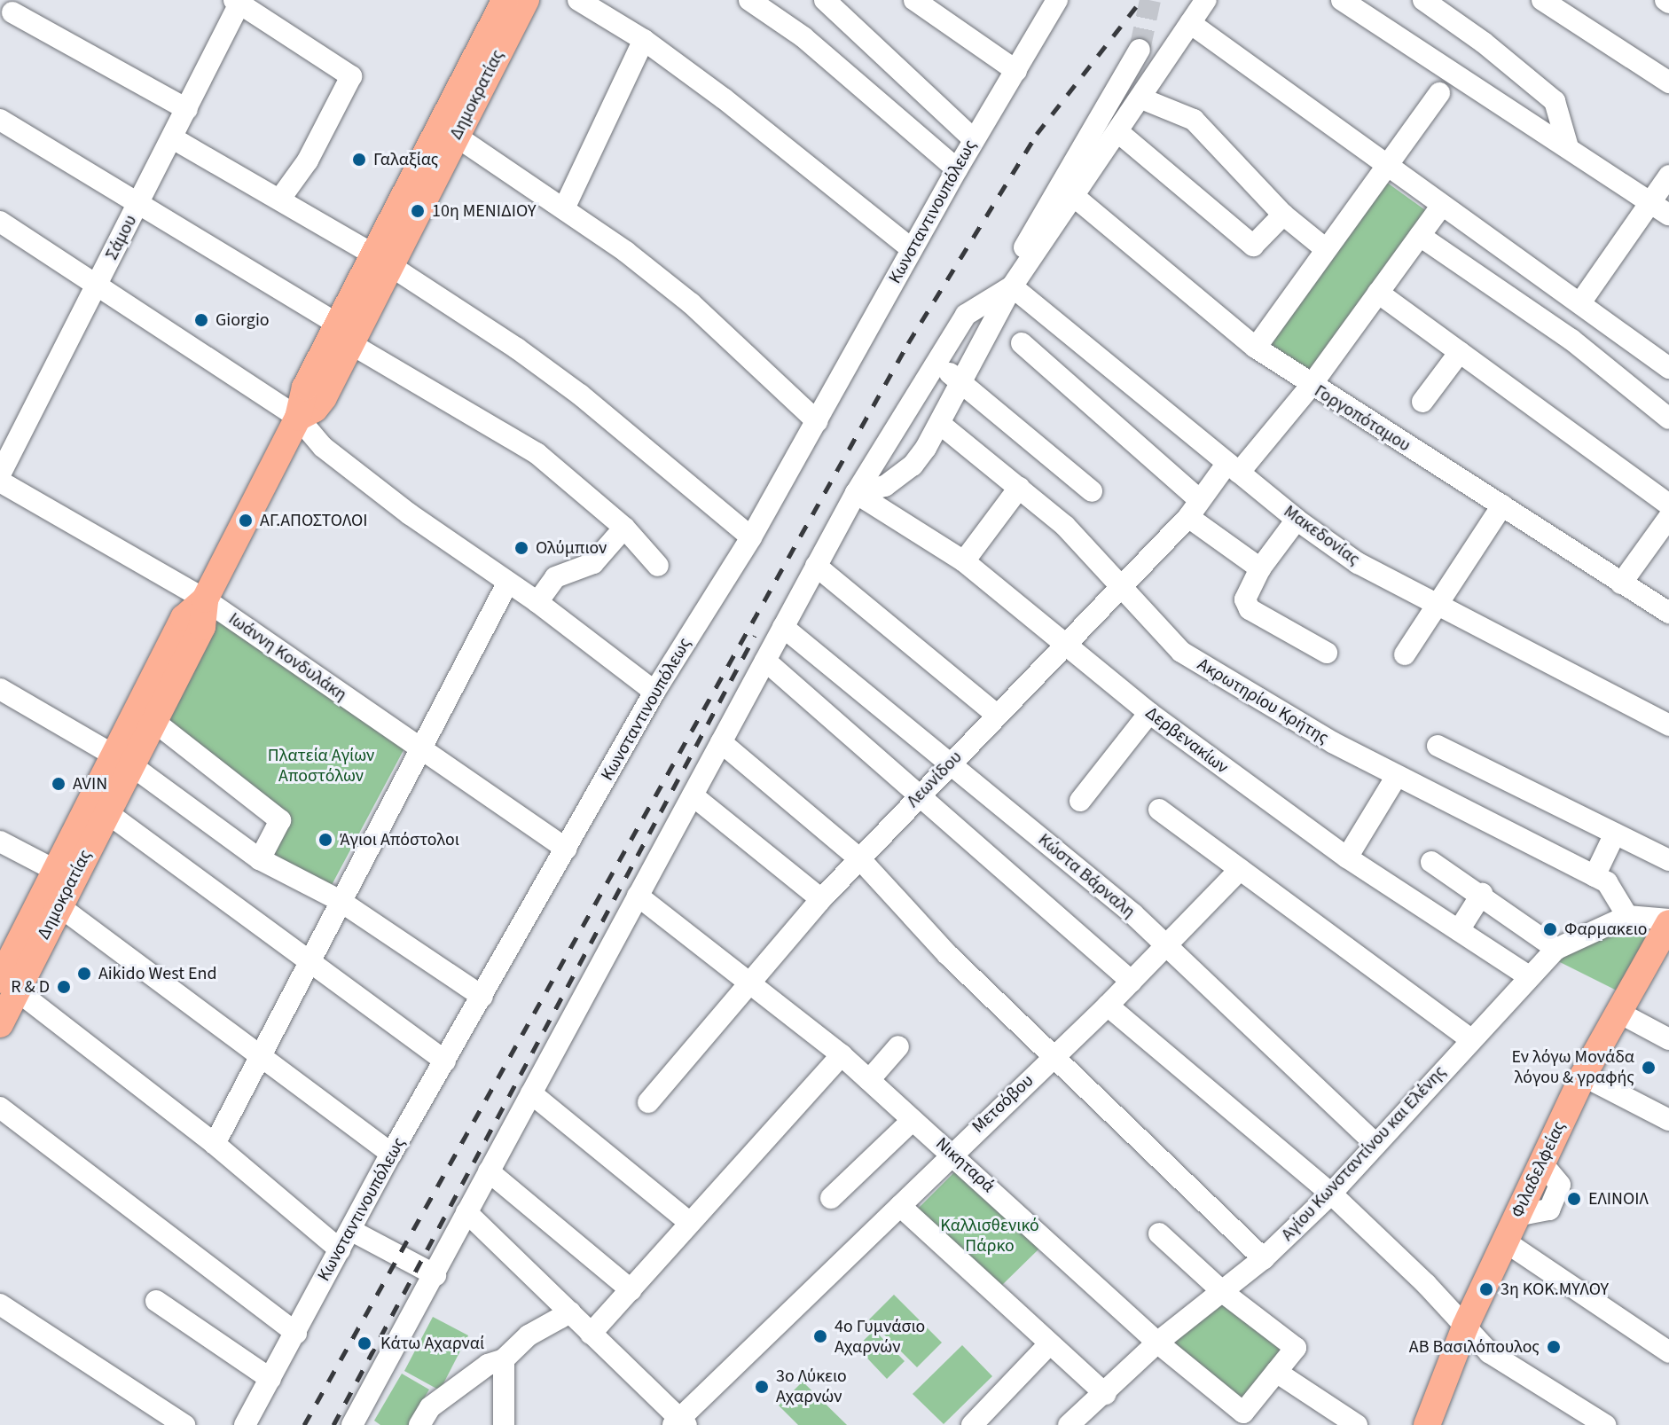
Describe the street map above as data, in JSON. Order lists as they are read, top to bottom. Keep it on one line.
{"streets":{"main road":["Δημοκρατίας","Φιλαδελφείας"],"street":["Κωνσταντινουπόλεως","Σάμου","Γοργοπόταμου","Μακεδονίας","Ιωάννη Κονδυλάκη","Ακρωτηρίου Κρήτης","Δερβενακίων","Λεωνίδου","Κώστα Βάρναλη","Μετσόβου","Αγίου Κωνσταντίνου και Ελένης","Νικηταρά"]},"crossings":[["Δημοκρατίας","Ιωάννη Κονδυλάκη"],["Κωνσταντινουπόλεως","Ιωάννη Κονδυλάκη"],["Γοργοπόταμου","Λεωνίδου"],["Μακεδονίας","Λεωνίδου"],["Ακρωτηρίου Κρήτης","Λεωνίδου"],["Ακρωτηρίου Κρήτης","Αγίου Κωνσταντίνου και Ελένης"],["Δερβενακίων","Λεωνίδου"],["Δερβενακίων","Αγίου Κωνσταντίνου και Ελένης"],["Λεωνίδου","Κώστα Βάρναλη"],["Λεωνίδου","Νικηταρά"],["Κώστα Βάρναλη","Μετσόβου"],["Κώστα Βάρναλη","Αγίου Κωνσταντίνου και Ελένης"],["Μετσόβου","Νικηταρά"],["Αγίου Κωνσταντίνου και Ελένης","Νικηταρά"],["Αγίου Κωνσταντίνου και Ελένης","Φιλαδελφείας"]],"parks":["Πλατεία Αγίων Αποστόλων","Καλλισθενικό Πάρκο"],"places":["Γαλαξίας","10η ΜΕΝΙΔΙΟΥ","Giorgio","ΑΓ.ΑΠΟΣΤΟΛΟΙ","Ολύμπιον","AVIN","Άγιοι Απόστολοι","Φαρμακειο","Aikido West End","R & D","Εν λόγω Μονάδα λόγου & γραφής","ΕΛΙΝΟΙΛ","3η ΚΟΚ.ΜΥΛΟΥ","4ο Γυμνάσιο Αχαρνών","Κάτω Αχαρναί","ΑΒ Βασιλόπουλος","3ο Λύκειο Αχαρνών"]}
